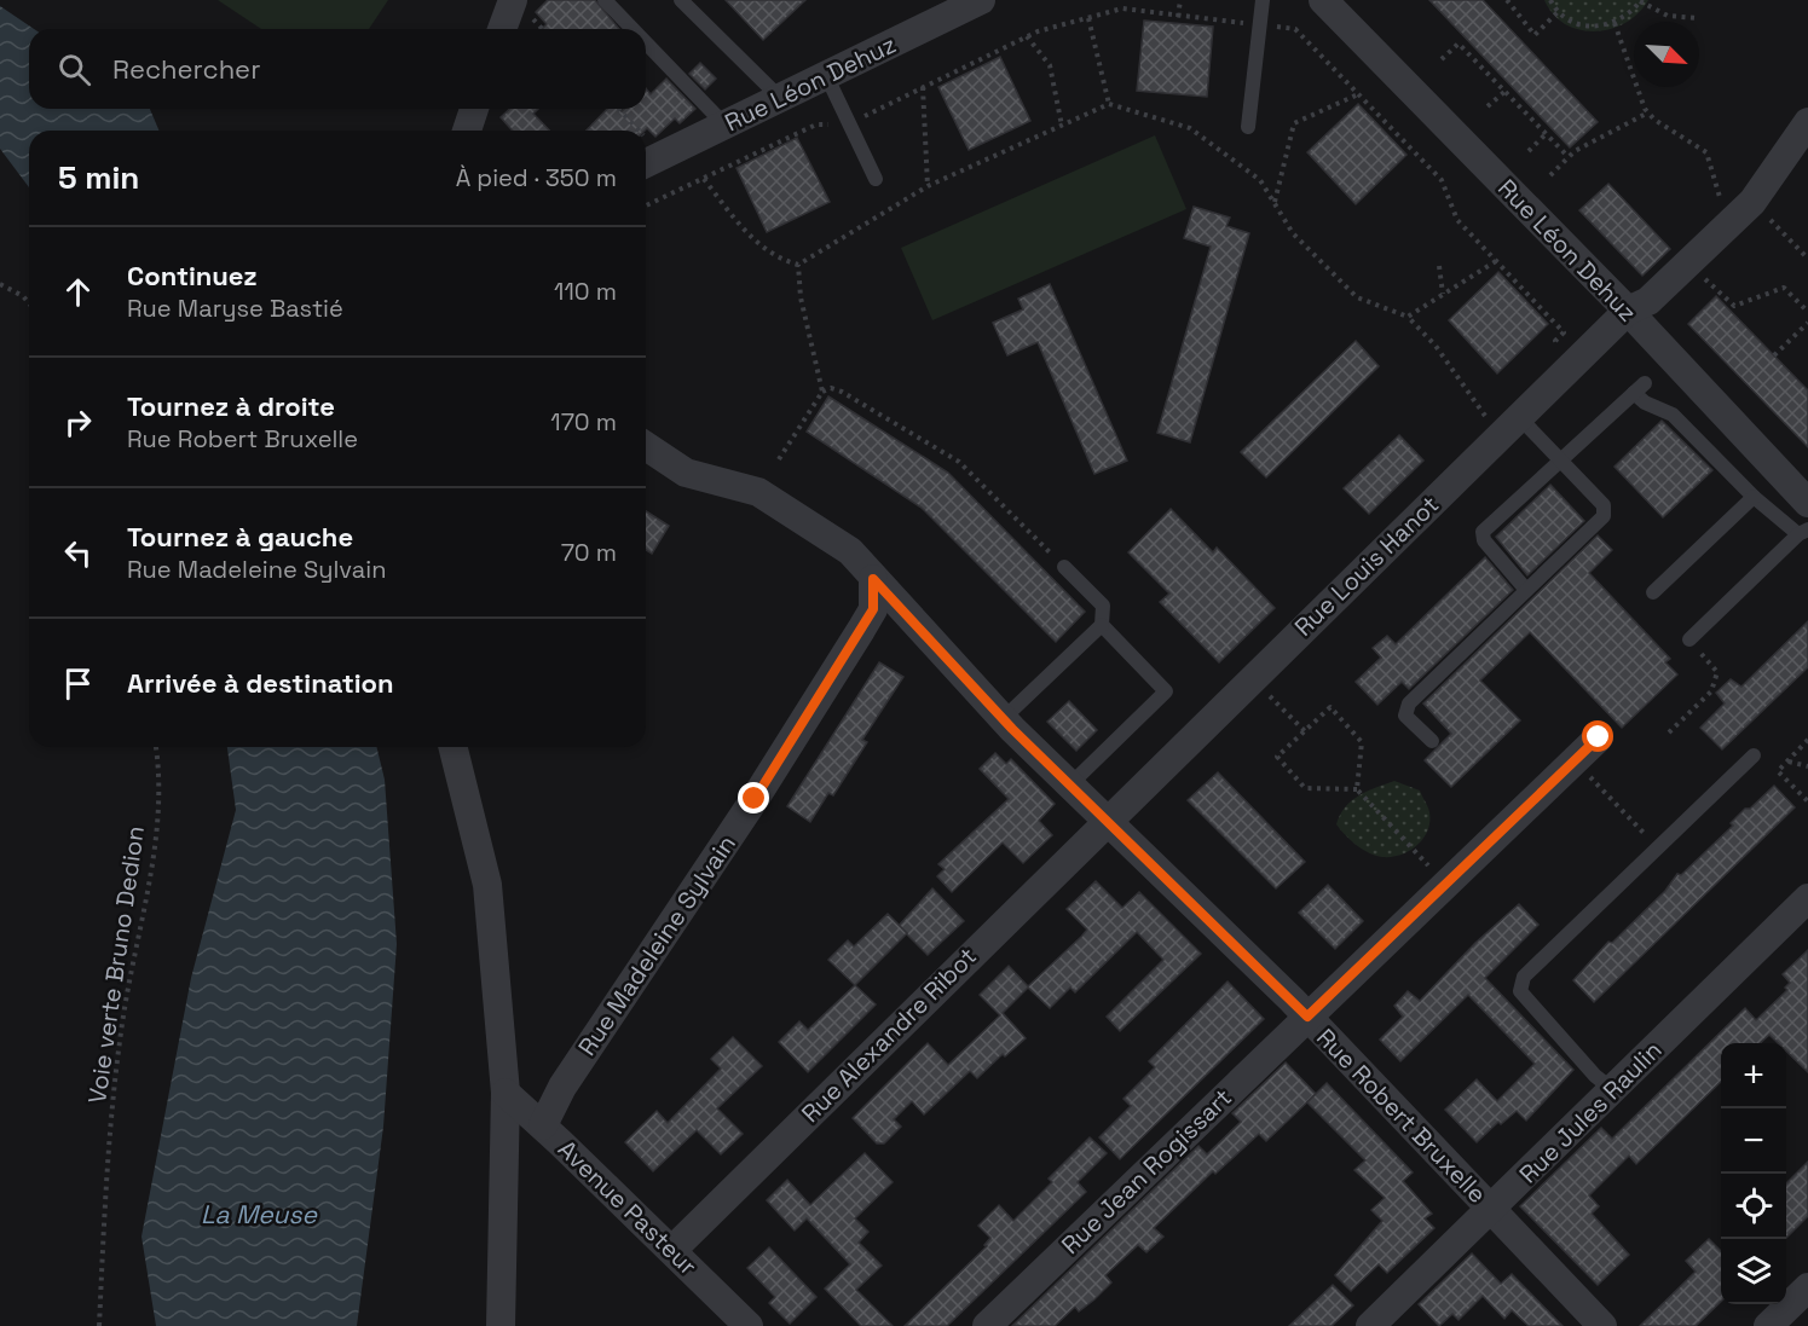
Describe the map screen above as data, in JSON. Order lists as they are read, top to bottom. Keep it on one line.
{"streets":{"street":["Rue Léon Dehuz","Rue Louis Hanot","Rue Madeleine Sylvain","Rue Alexandre Ribot","Rue Jules Raulin","Rue Robert Bruxelle","Rue Jean Rogissart","Avenue Pasteur"],"path":["Voie verte Bruno Dedion"]},"crossings":[["Rue Léon Dehuz","Rue Louis Hanot"],["Rue Louis Hanot","Rue Alexandre Ribot"],["Rue Louis Hanot","Rue Robert Bruxelle"],["Rue Madeleine Sylvain","Rue Robert Bruxelle"],["Rue Madeleine Sylvain","Avenue Pasteur"],["Rue Alexandre Ribot","Rue Robert Bruxelle"],["Rue Alexandre Ribot","Avenue Pasteur"],["Rue Jules Raulin","Rue Robert Bruxelle"],["Rue Robert Bruxelle","Rue Jean Rogissart"]],"water":["La Meuse"],"north":"bottom right","page":{"search":"Rechercher","heading":["5 min","À pied · 350 m"],"list":[["Continuez","Rue Maryse Bastié","110 m"],["Tournez à droite","Rue Robert Bruxelle","170 m"],["Tournez à gauche","Rue Madeleine Sylvain","70 m"],"Arrivée à destination"],"map_buttons":["+","−"]}}
